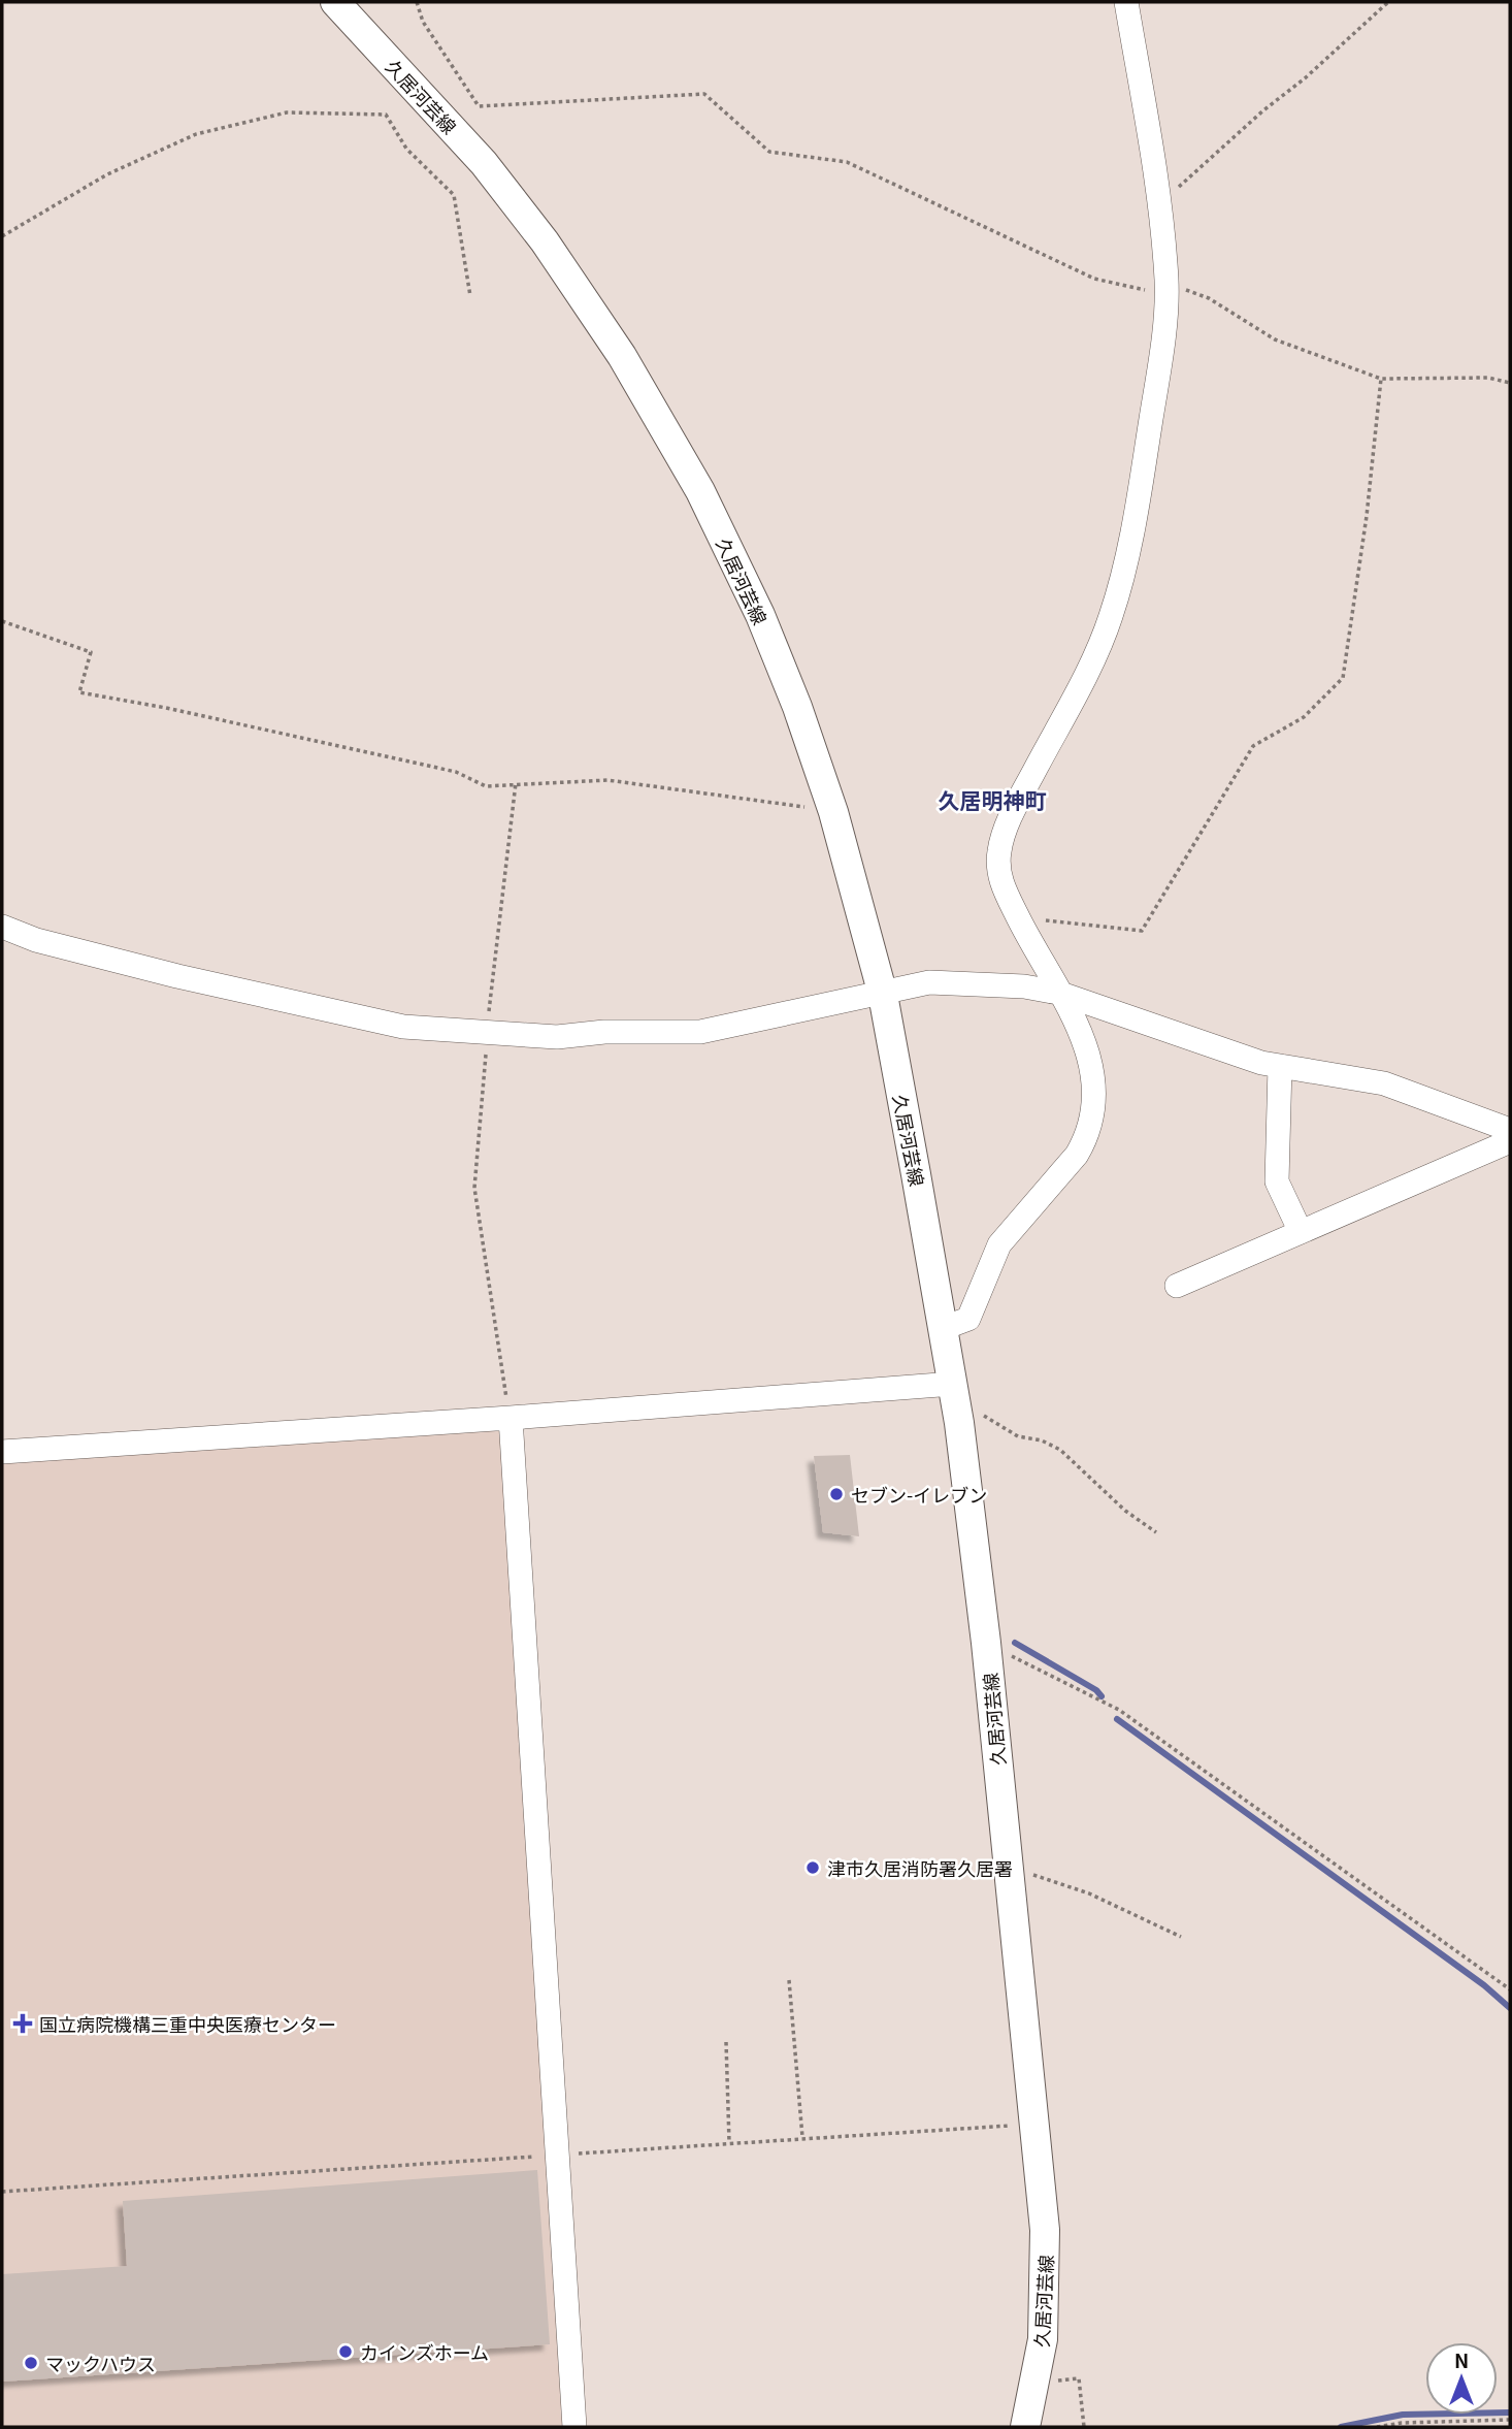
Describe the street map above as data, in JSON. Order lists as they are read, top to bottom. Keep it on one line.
{"streets":{"main road":["久居河芸線"]},"districts":["久居明神町"],"places":{"other":["セブン-イレブン","津市久居消防署久居署","カインズホーム","マックハウス"],"health":["国立病院機構三重中央医療センター"]},"north":"top"}
